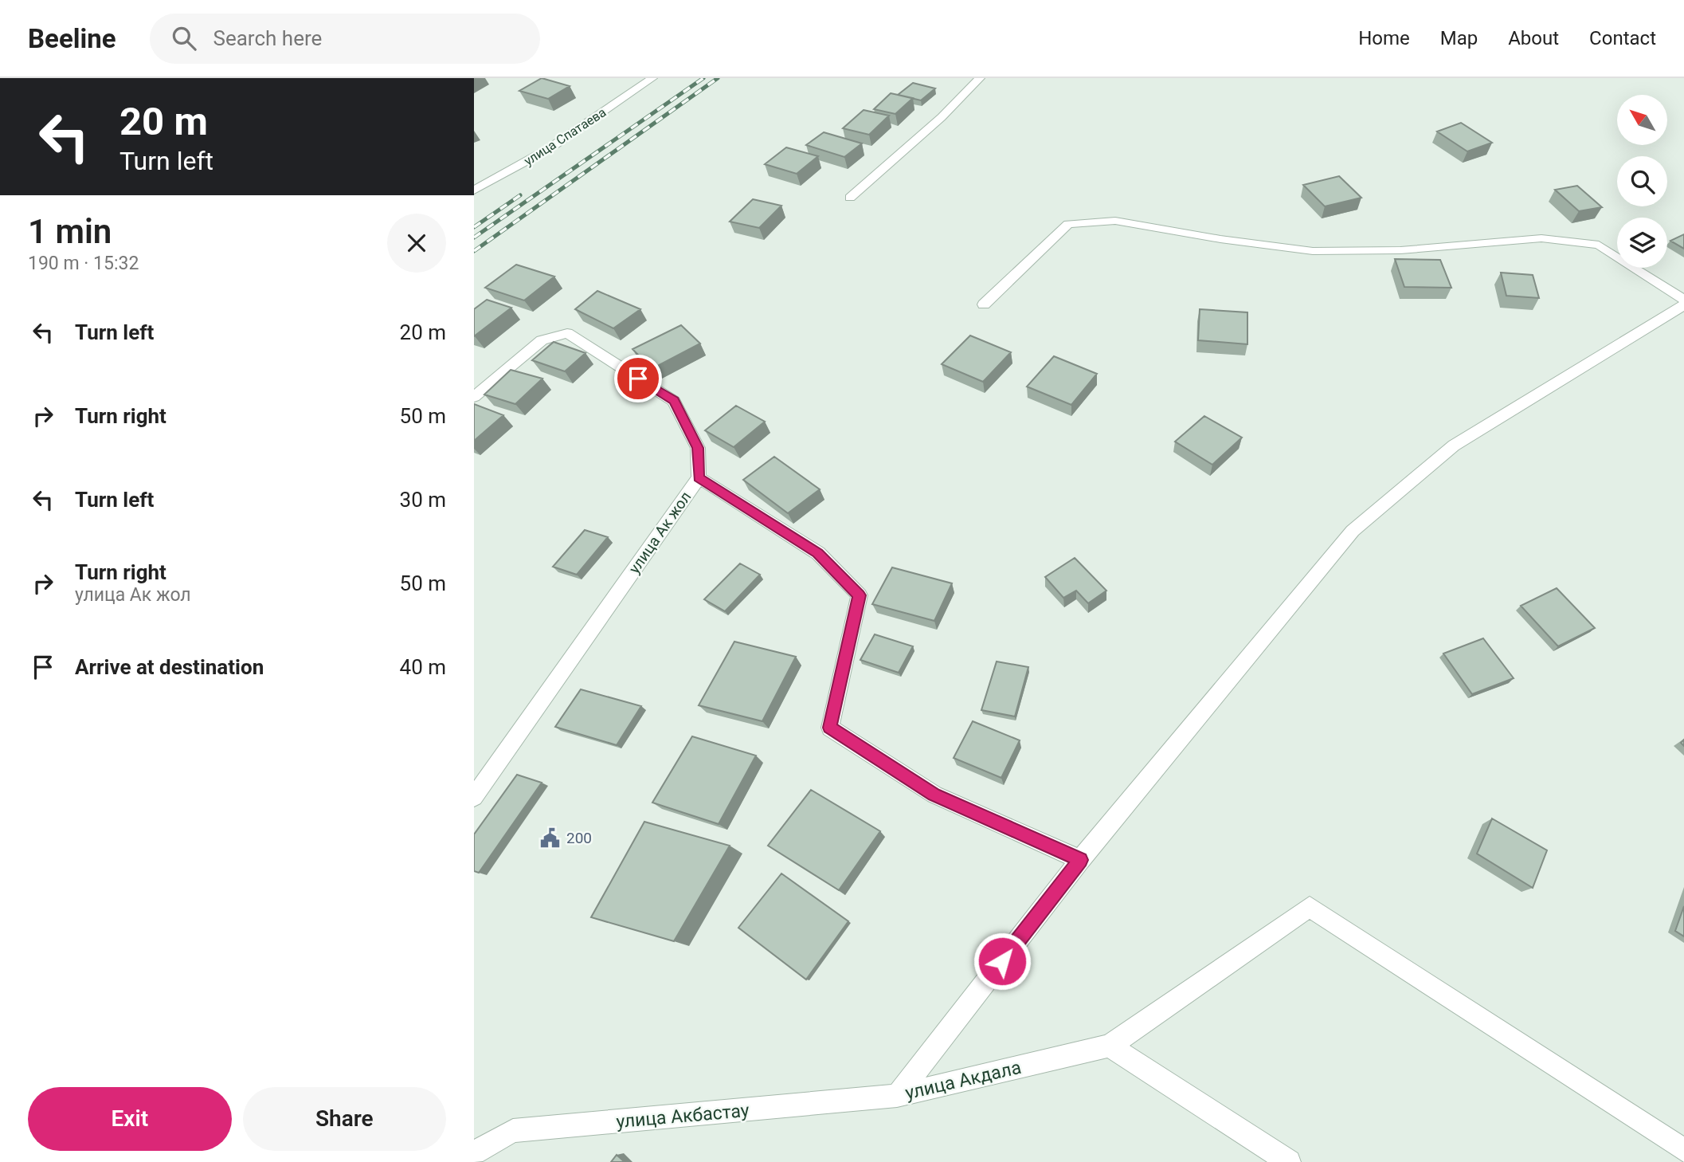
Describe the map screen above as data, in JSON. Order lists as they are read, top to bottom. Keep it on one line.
{"streets":{"street":["улица Спатаева","улица Ак жол","улица Акдала","улица Акбастау"]},"crossings":[["улица Акдала","улица Акбастау"]],"places":{"public building":["200"]},"north":"top left","page":{"header":"Beeline","search":"Search here","nav":["Home","Map","About","Contact"],"turn":["20 m","Turn left"],"heading":["1 min","190 m · 15:32"],"list":[{"name":"Turn left","value":"20 m"},{"name":"Turn right","value":"50 m"},{"name":"Turn left","value":"30 m"},{"name":"Turn right","note":"улица Ак жол","value":"50 m"},{"name":"Arrive at destination","value":"40 m"}],"buttons":["Exit","Share"]}}
